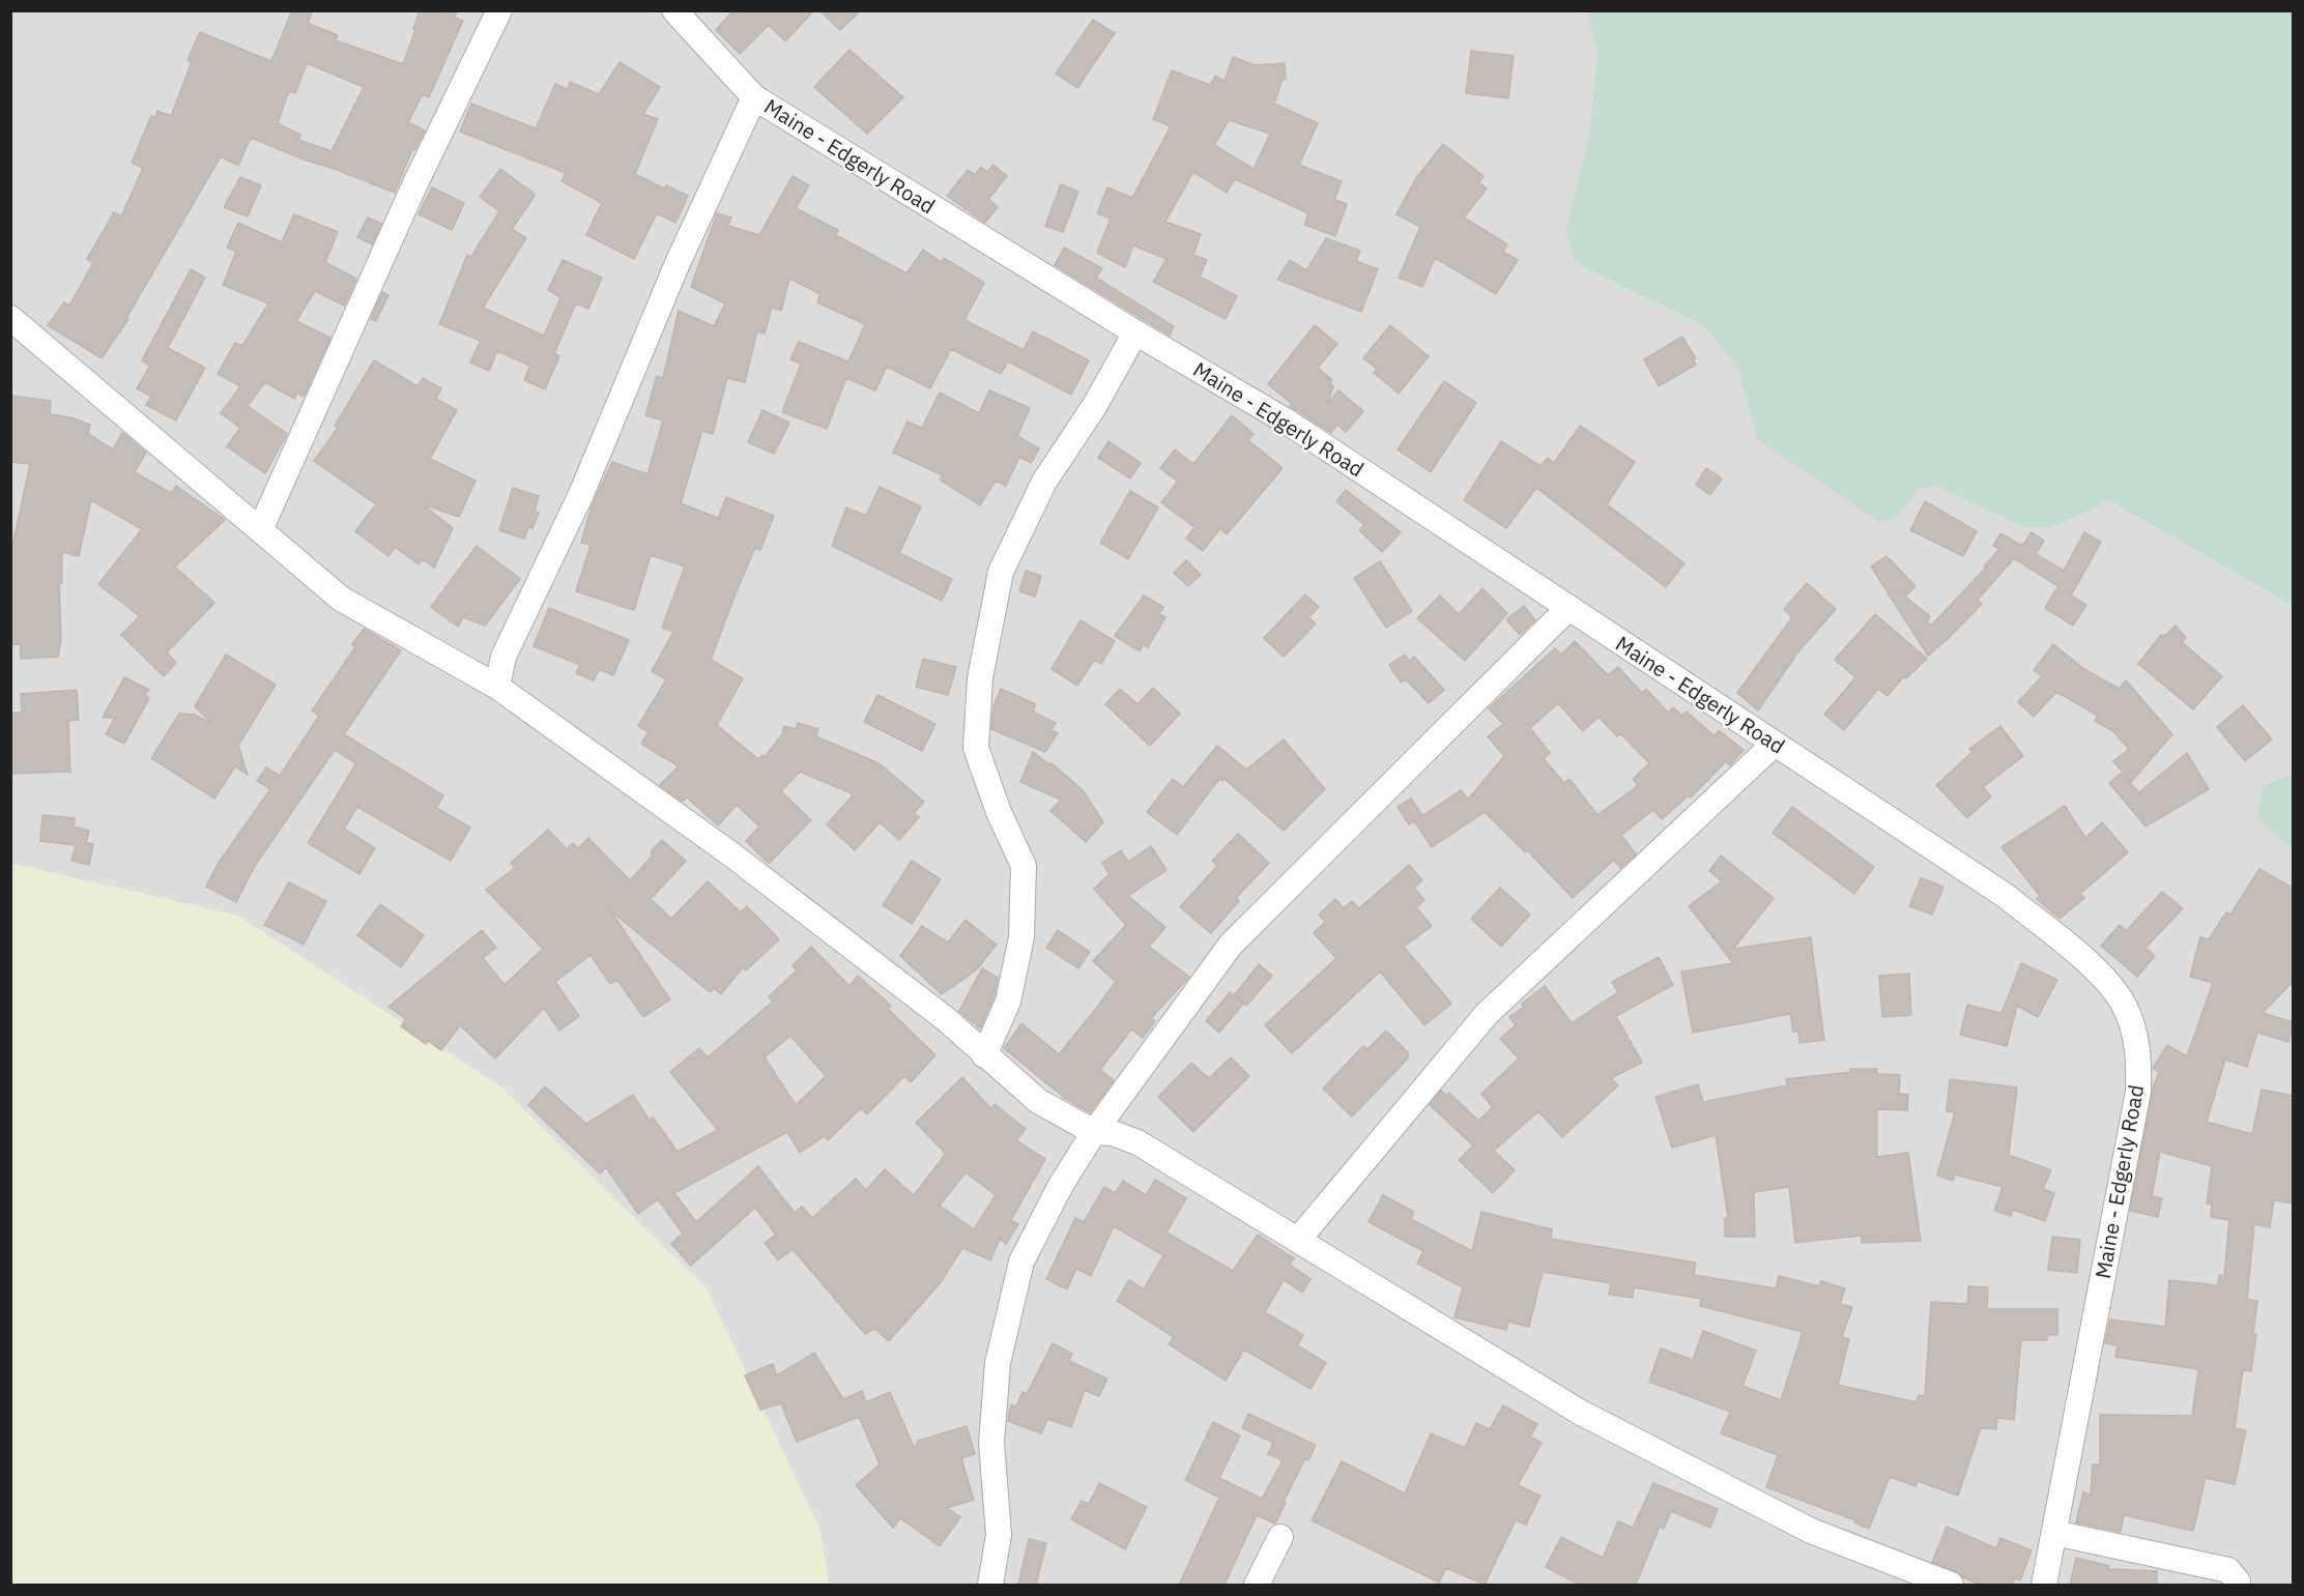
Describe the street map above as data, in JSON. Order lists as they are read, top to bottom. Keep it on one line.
{"streets":{"street":["Maine - Edgerly Road"]}}
